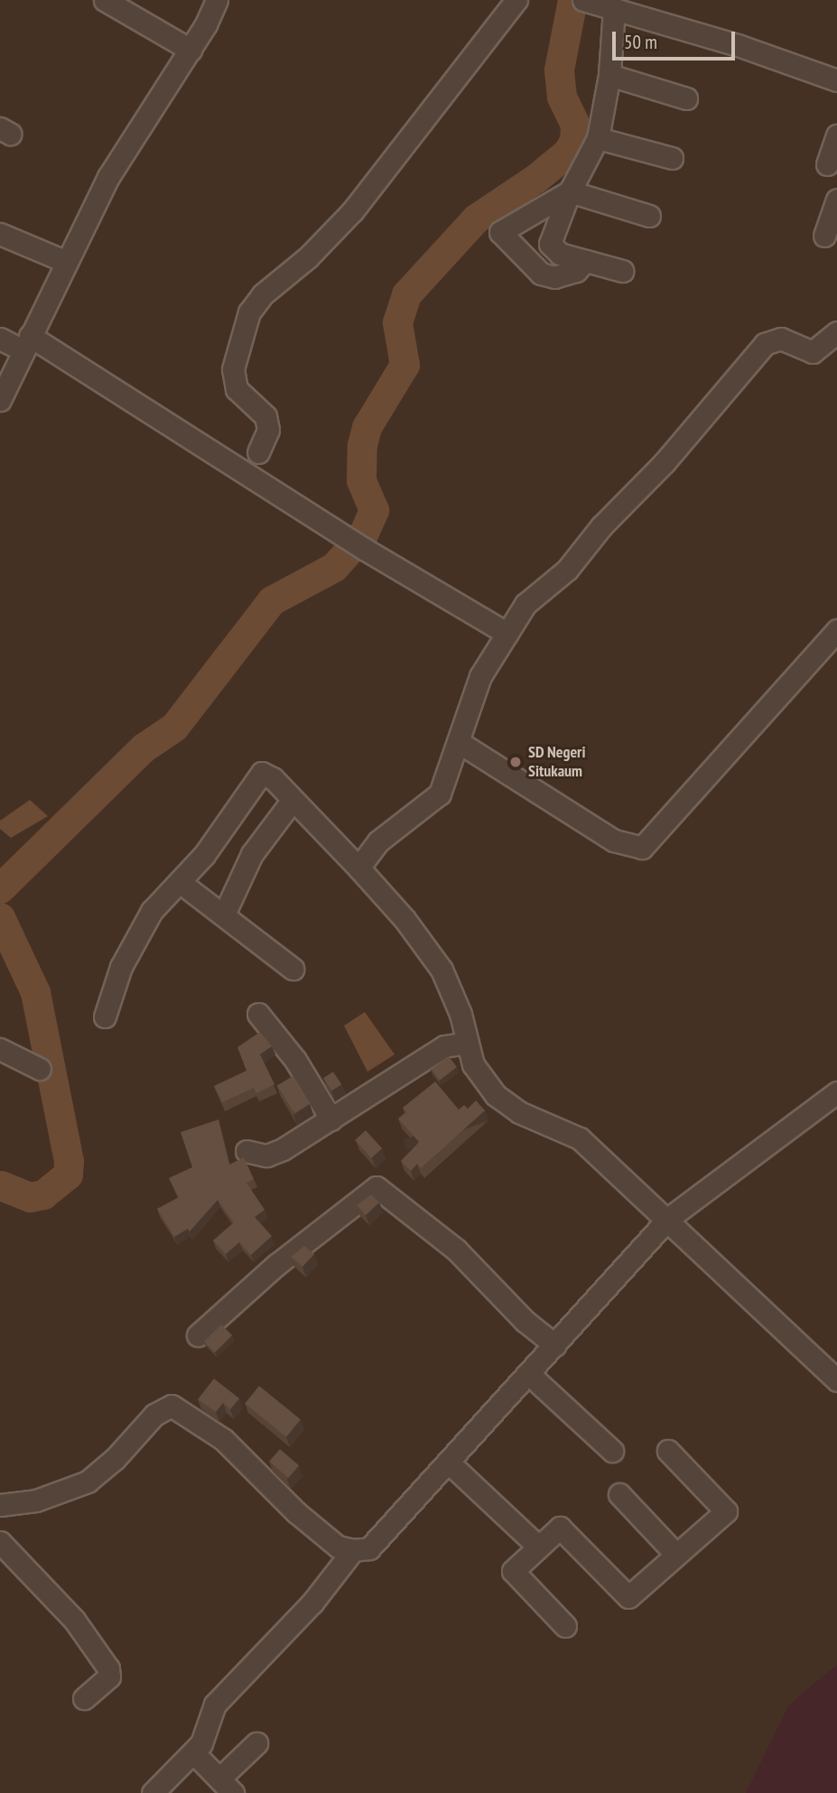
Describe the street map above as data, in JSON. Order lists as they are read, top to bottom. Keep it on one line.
{"places":["SD Negeri Situkaum"],"scale_bar":"50 m"}
